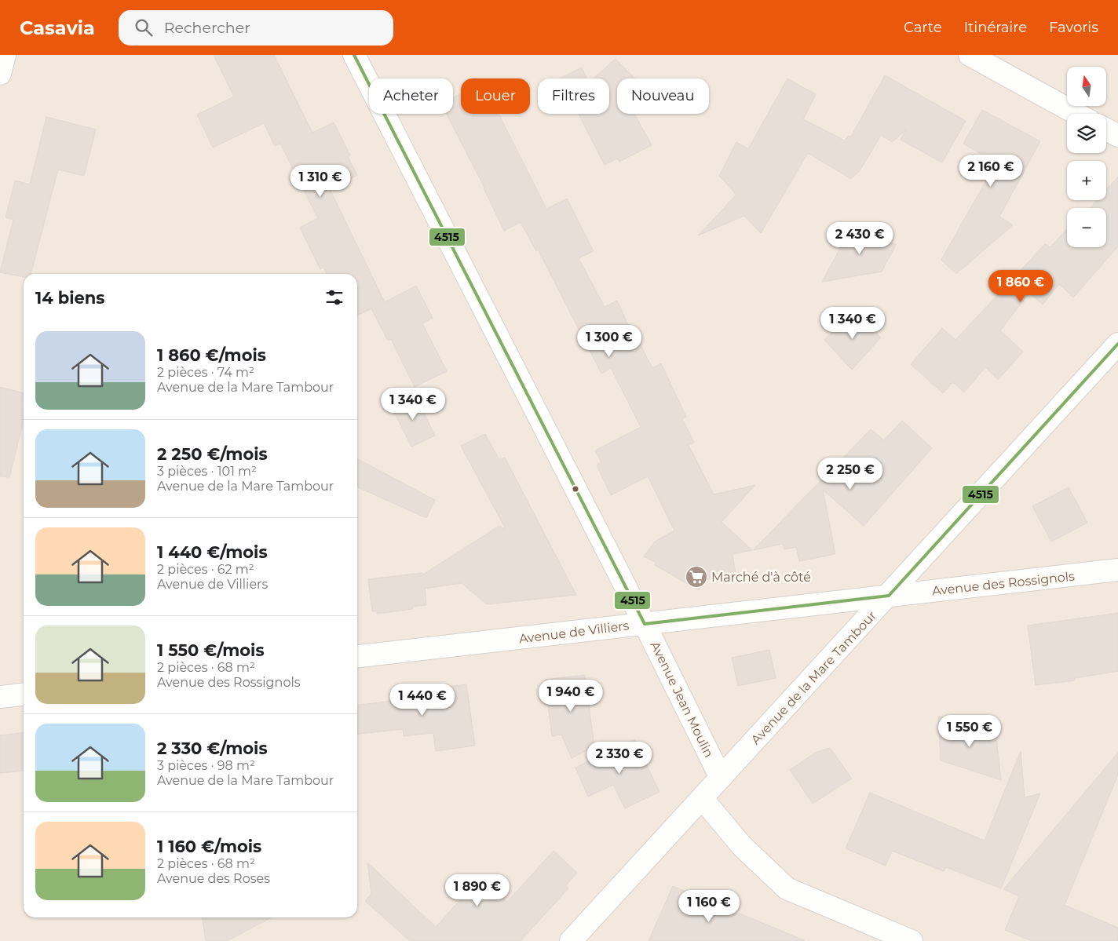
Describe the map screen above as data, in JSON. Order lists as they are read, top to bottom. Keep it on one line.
{"streets":{"street":["Avenue des Rossignols","Avenue de Villiers","Avenue de la Mare Tambour","Avenue Jean Moulin"]},"crossings":[["Avenue des Rossignols","Avenue de Villiers"],["Avenue des Rossignols","Avenue de la Mare Tambour"],["Avenue de Villiers","Avenue de la Mare Tambour"],["Avenue de Villiers","Avenue Jean Moulin"],["Avenue de la Mare Tambour","Avenue Jean Moulin"]],"places":{"supermarket":["Marché d'à côté"]},"lines":["transit line 4515"],"north":"top","page":{"header":"Casavia","search":"Rechercher","nav":["Carte","Itinéraire","Favoris"],"map_buttons":["+","−"],"chip":["Acheter","Louer","Filtres","Nouveau"],"price":["2 160 €","1 310 €","2 430 €","1 860 €","1 340 €","1 300 €","1 340 €","2 250 €","1 940 €","1 440 €","1 550 €","2 330 €","1 890 €","1 160 €"],"heading":"14 biens","list":[{"name":"1 860 €/mois","note":"2 pièces · 74 m² · Avenue de la Mare Tambour"},{"name":"2 250 €/mois","note":"3 pièces · 101 m² · Avenue de la Mare Tambour"},{"name":"1 440 €/mois","note":"2 pièces · 62 m² · Avenue de Villiers"},{"name":"1 550 €/mois","note":"2 pièces · 68 m² · Avenue des Rossignols"},{"name":"2 330 €/mois","note":"3 pièces · 98 m² · Avenue de la Mare Tambour"},{"name":"1 160 €/mois","note":"2 pièces · 68 m² · Avenue des Roses"}]}}
